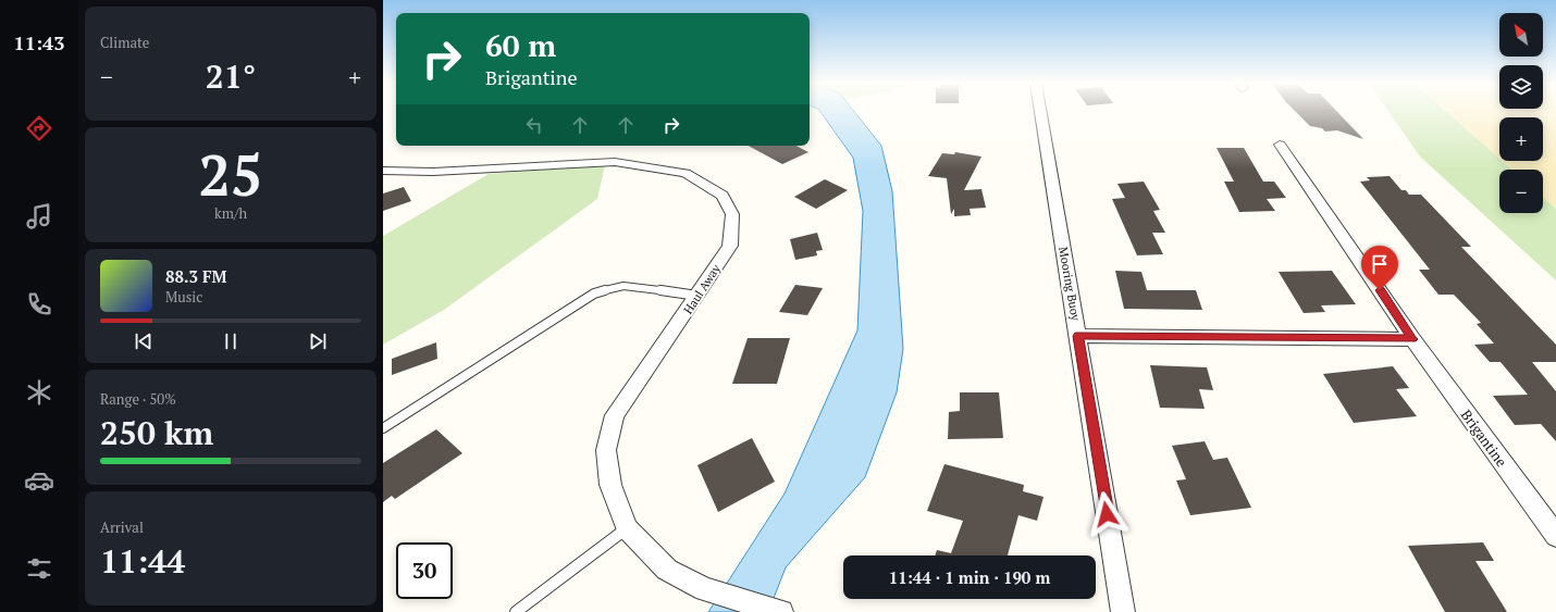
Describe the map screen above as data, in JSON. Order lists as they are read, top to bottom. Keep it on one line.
{"streets":{"street":["Mooring Buoy","Haul Away","Brigantine"]},"north":"top left","page":{"tabs":"11:43","tile":["Climate",["25","km/h"],["Range · 50%","250 km"],["Arrival","11:44"]],"map_buttons":["+","−"],"turn":["60 m","Brigantine"],"heat":["−","21°","+"],"song":["88.3 FM","Music"],"limit":"30","trip":"11:44 · 1 min · 190 m"}}
